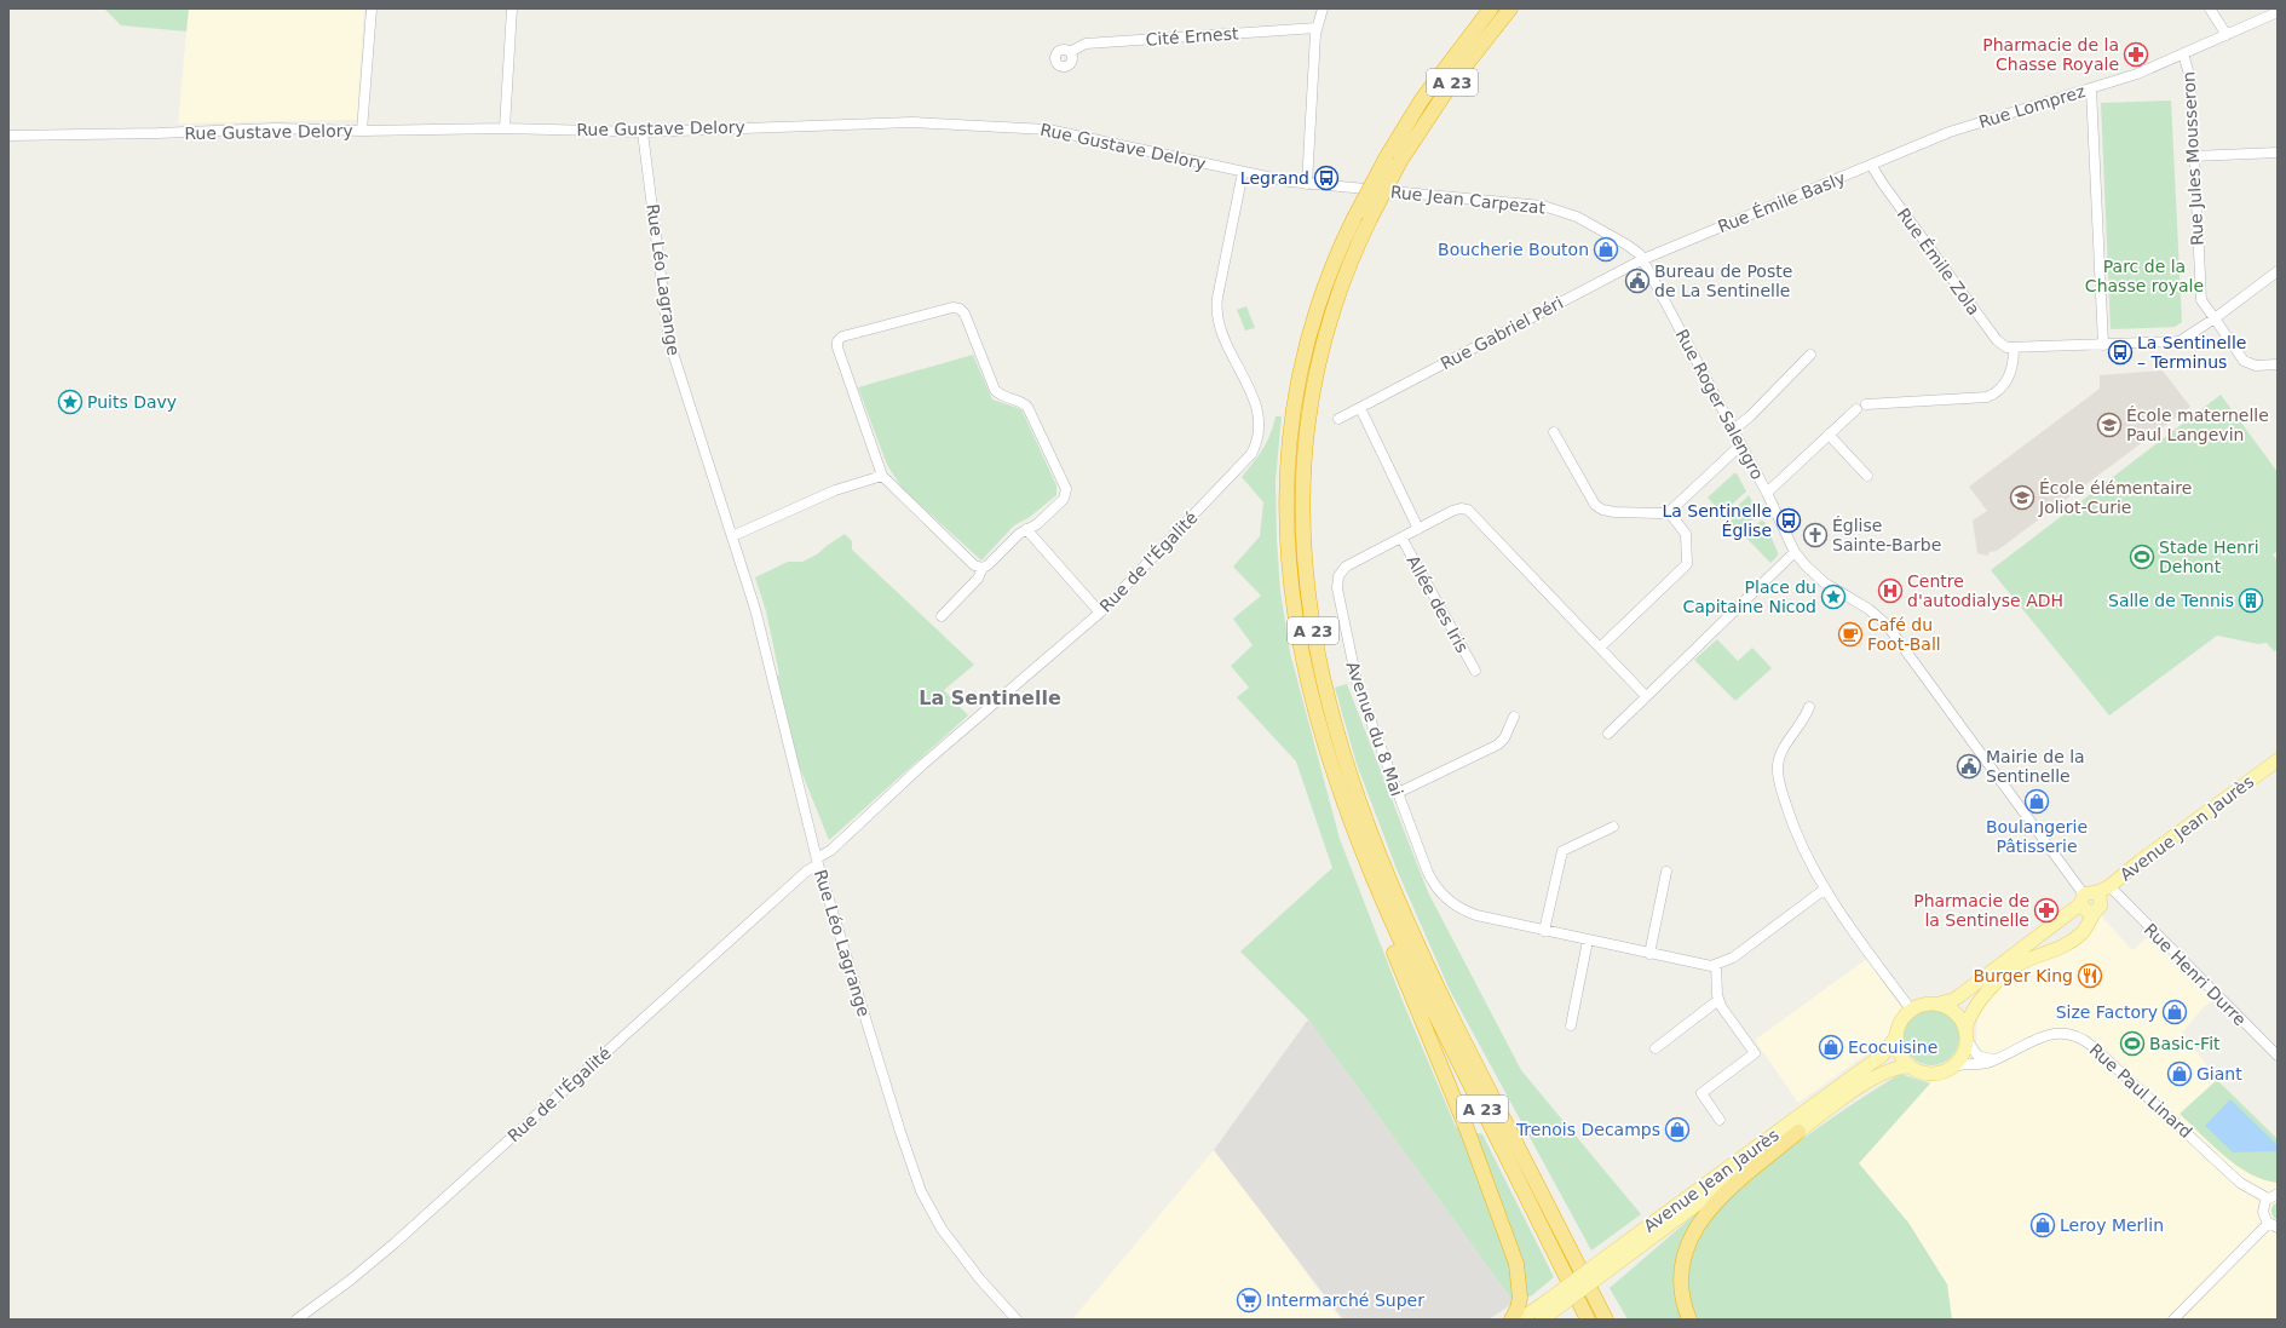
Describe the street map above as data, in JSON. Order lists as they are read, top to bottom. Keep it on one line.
{"streets":{"highway":["A 23"],"main road":["Avenue Jean Jaurès"],"street":["Cité Ernest","Rue Lomprez","Rue Gustave Delory","Rue Jules Mousseron","Rue Jean Carpezat","Rue Émile Basly","Rue Émile Zola","Rue Léo Lagrange","Rue Gabriel Péri","Rue Roger Salengro","Rue de l'Égalité","Allée des Iris","Avenue du 8 Mai","Rue Henri Durre","Rue Paul Linard"]},"crossings":[["Rue Lomprez","Rue Jules Mousseron"],["Rue Lomprez","Rue Émile Basly"],["Rue Gustave Delory","Rue Jean Carpezat"],["Rue Gustave Delory","Rue Léo Lagrange"],["Rue Gustave Delory","Rue de l'Égalité"],["Rue Jean Carpezat","Rue Émile Basly"],["Rue Jean Carpezat","Rue Gabriel Péri"],["Rue Jean Carpezat","Rue Roger Salengro"],["Rue Émile Basly","Rue Émile Zola"],["Rue Émile Basly","Rue Gabriel Péri"],["Rue Émile Basly","Rue Roger Salengro"],["Rue Léo Lagrange","Rue de l'Égalité"],["Rue Gabriel Péri","Rue Roger Salengro"],["Rue Roger Salengro","Avenue Jean Jaurès"],["Allée des Iris","Avenue du 8 Mai"],["Avenue Jean Jaurès","Rue Henri Durre"],["Avenue Jean Jaurès","Rue Paul Linard"]],"districts":["La Sentinelle"],"parks":["Parc de la Chasse royale"],"places":{"pharmacy":["Pharmacie de la Chasse Royale","Pharmacie de la Sentinelle"],"bus stop":["Legrand","La Sentinelle – Terminus","La Sentinelle Église"],"shop":["Boucherie Bouton","Boulangerie Pâtisserie","Size Factory","Ecocuisine","Giant","Trenois Decamps","Leroy Merlin"],"public building":["Bureau de Poste de La Sentinelle","Mairie de la Sentinelle"],"place":["Puits Davy","Place du Capitaine Nicod"],"school or university":["École maternelle Paul Langevin","École élémentaire Joliot-Curie"],"church":["Église Sainte-Barbe"],"sports":["Stade Henri Dehont","Basic-Fit"],"hospital":["Centre d'autodialyse ADH"],"building":["Salle de Tennis"],"cafe":["Café du Foot-Ball"],"restaurant":["Burger King"],"supermarket":["Intermarché Super"]}}
